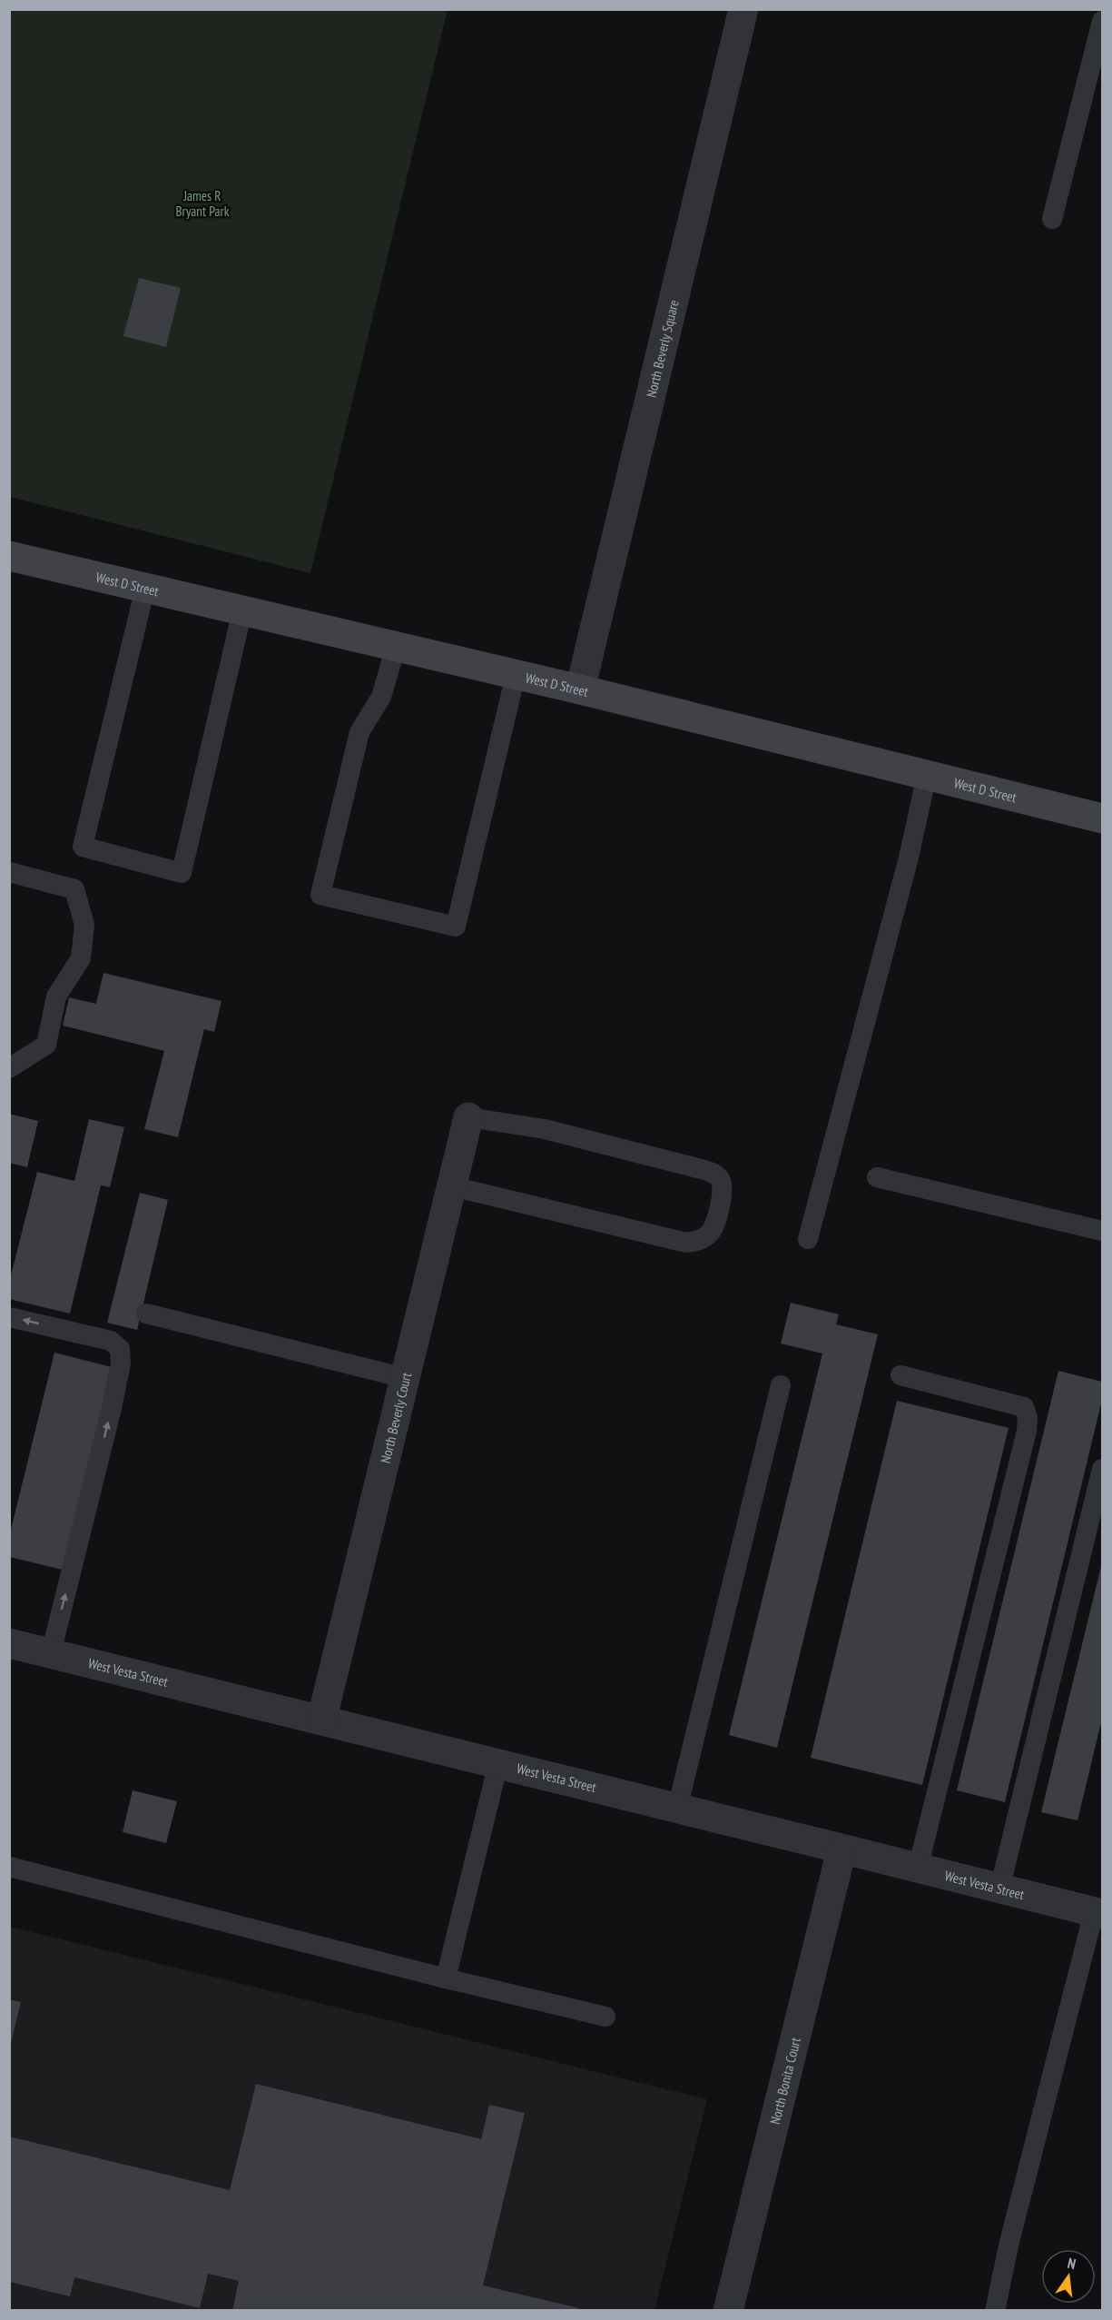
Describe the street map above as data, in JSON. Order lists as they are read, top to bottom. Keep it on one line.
{"streets":{"main road":["West D Street"],"street":["North Beverly Square","North Beverly Court","West Vesta Street","North Bonita Court"]},"crossings":[["North Beverly Square","West D Street"],["North Beverly Court","West Vesta Street"],["West Vesta Street","North Bonita Court"]],"parks":["James R Bryant Park"],"north":"top"}
